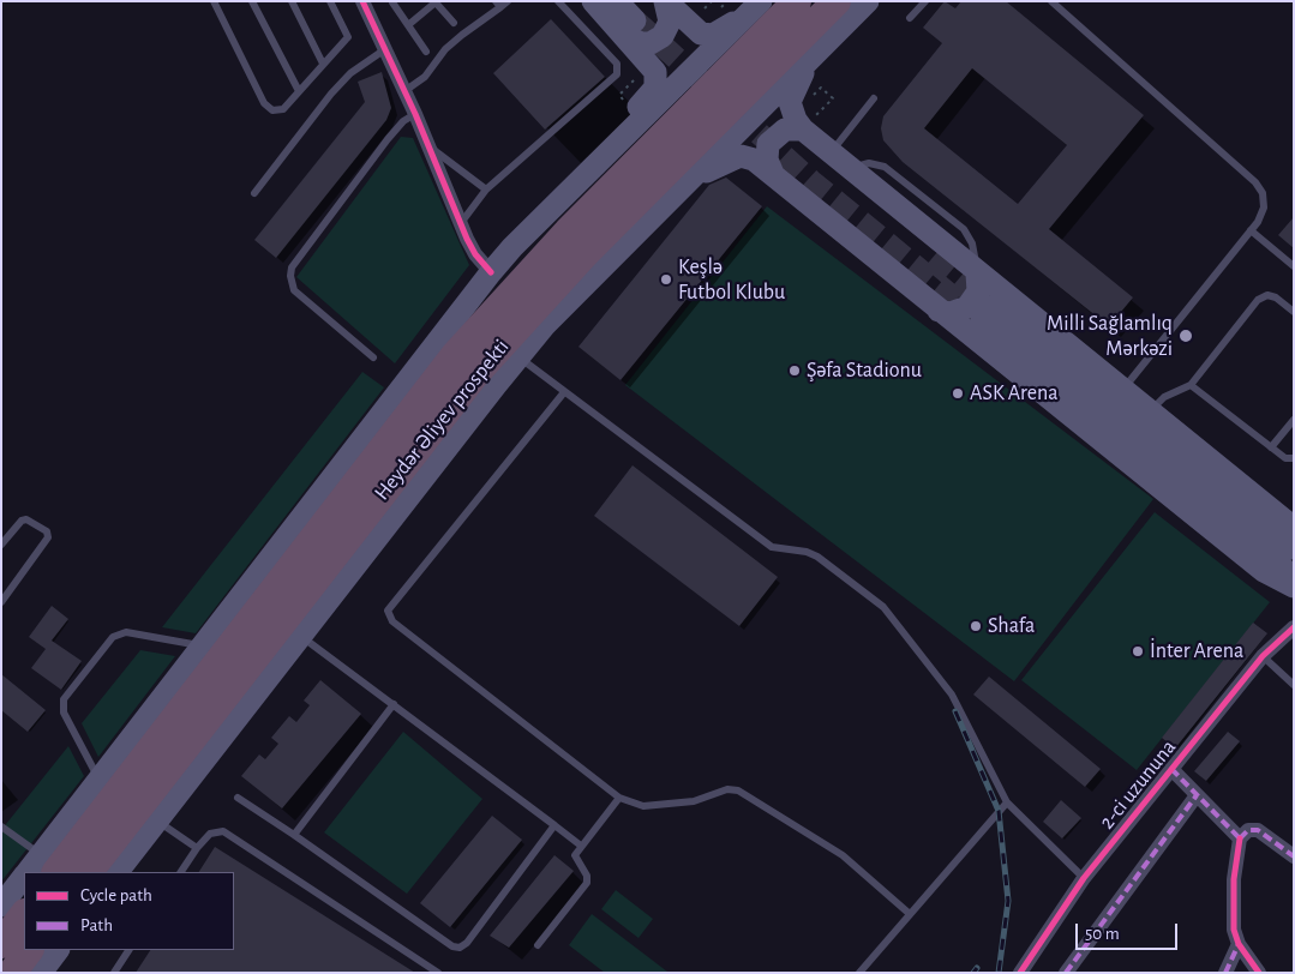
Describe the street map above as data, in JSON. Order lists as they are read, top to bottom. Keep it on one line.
{"streets":{"highway":["Heydər Əliyev prospekti"],"street":["2-ci uzununa"]},"places":["Keşlə Futbol Klubu","Milli Sağlamlıq Mərkəzi","Şəfa Stadionu","ASK Arena","Shafa","İnter Arena"],"legend":["Cycle path","Path"],"scale_bar":"50 m"}
